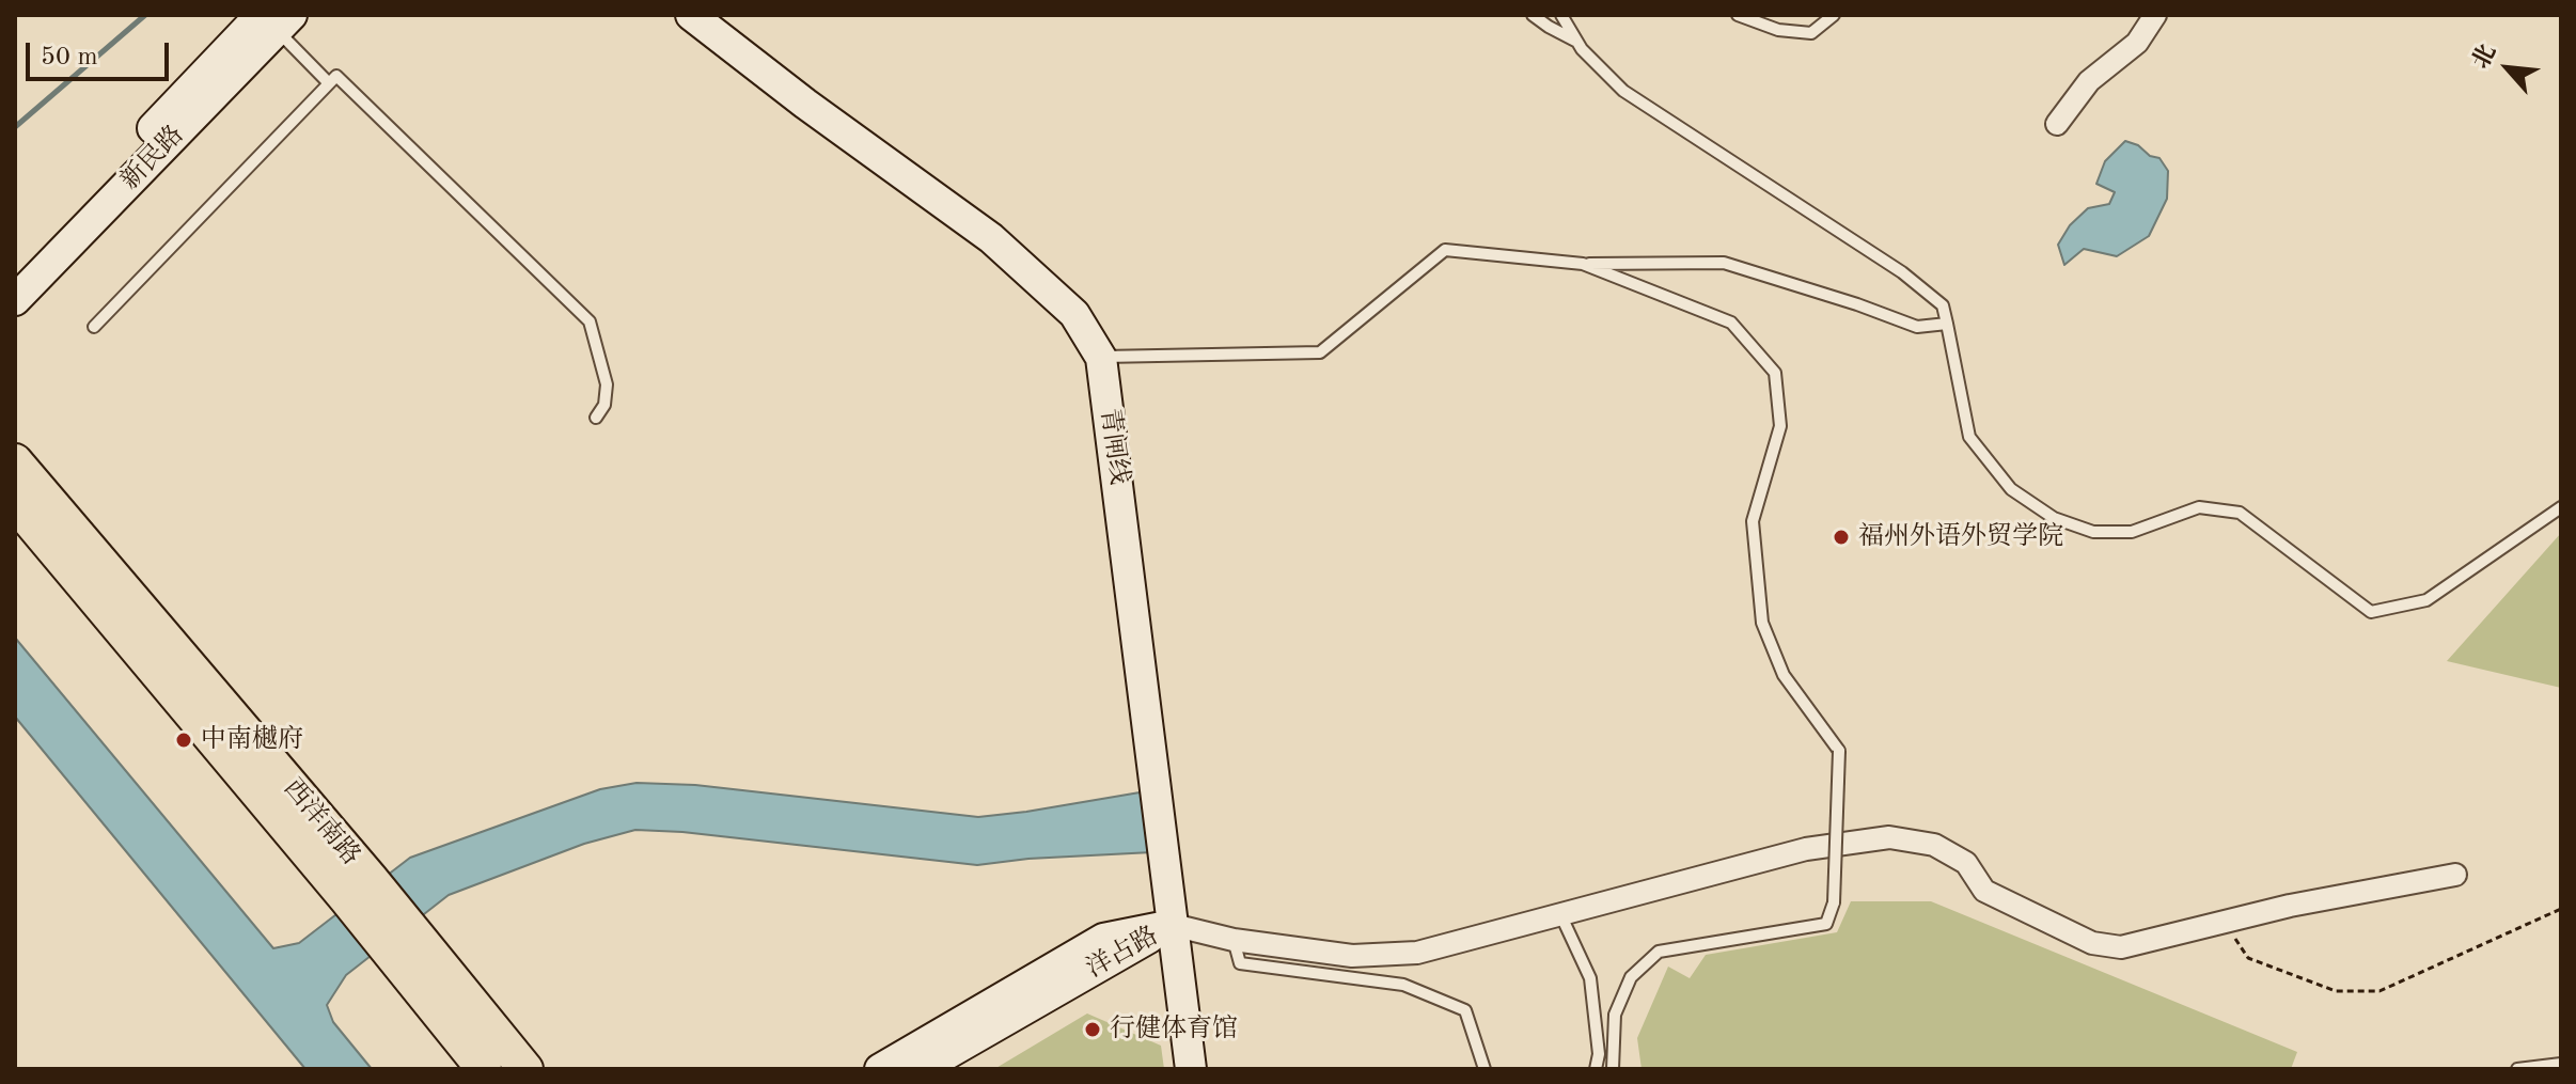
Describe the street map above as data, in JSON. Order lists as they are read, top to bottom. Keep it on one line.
{"streets":{"main road":["新民路","青闸线","西洋南路","洋占路"]},"crossings":[["青闸线","洋占路"]],"places":["福州外语外贸学院","中南樾府","行健体育馆"],"scale_bar":"50 m","north":"top left"}
